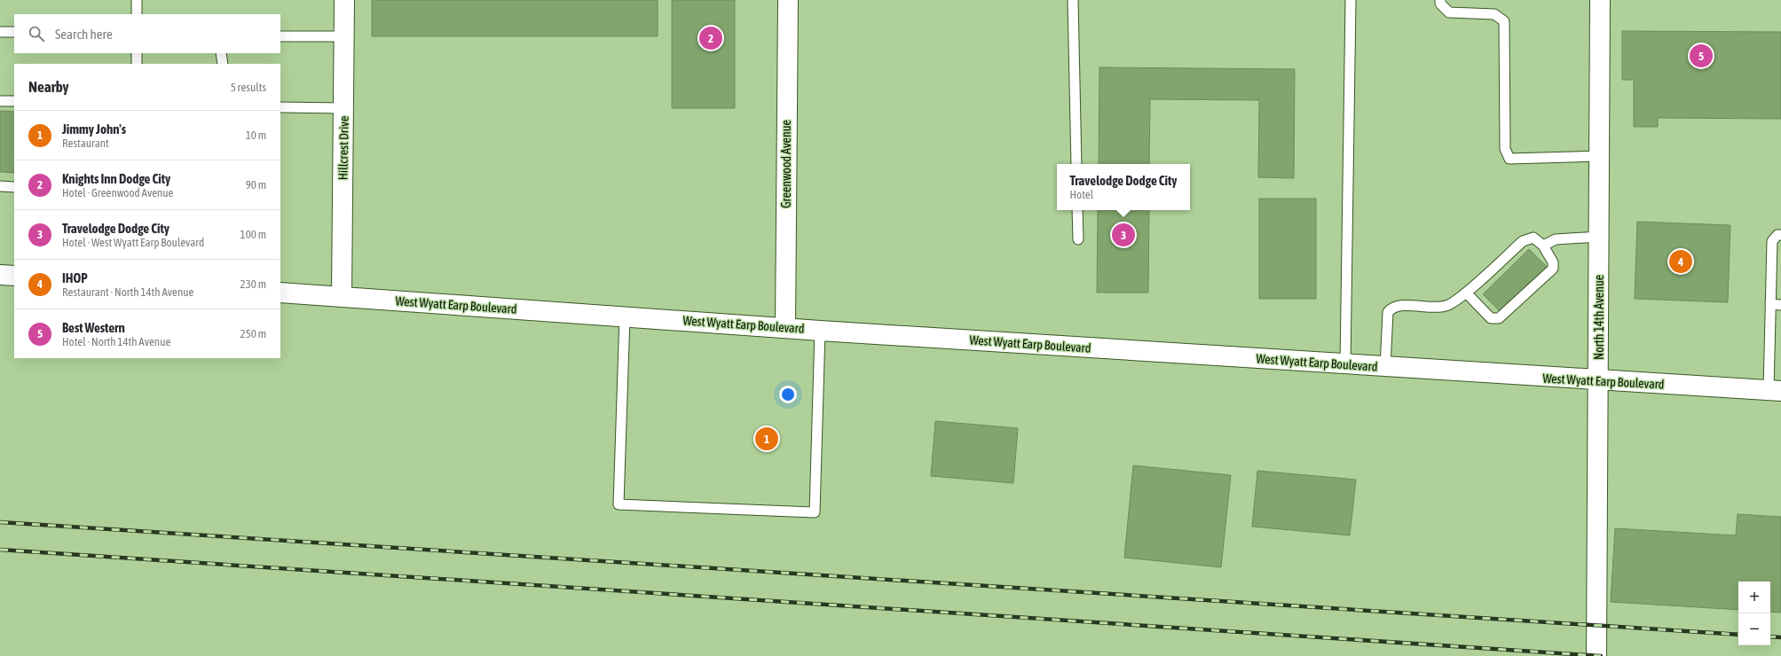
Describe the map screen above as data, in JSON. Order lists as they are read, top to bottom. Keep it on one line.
{"streets":{"main road":["Hillcrest Drive","Greenwood Avenue","West Wyatt Earp Boulevard","North 14th Avenue"]},"crossings":[["Hillcrest Drive","West Wyatt Earp Boulevard"],["Greenwood Avenue","West Wyatt Earp Boulevard"],["West Wyatt Earp Boulevard","North 14th Avenue"]],"page":{"search":"Search here","pins":["2","5","3","4","1"],"heading":["Nearby","5 results"],"list":[{"mark":"1","name":"Jimmy John's","note":"Restaurant","value":"10 m"},{"mark":"2","name":"Knights Inn Dodge City","note":"Hotel · Greenwood Avenue","value":"90 m"},{"mark":"3","name":"Travelodge Dodge City","note":"Hotel · West Wyatt Earp Boulevard","value":"100 m"},{"mark":"4","name":"IHOP","note":"Restaurant · North 14th Avenue","value":"230 m"},{"mark":"5","name":"Best Western","note":"Hotel · North 14th Avenue","value":"250 m"}],"popup":["Travelodge Dodge City","Hotel"],"map_buttons":["+","−"]}}
